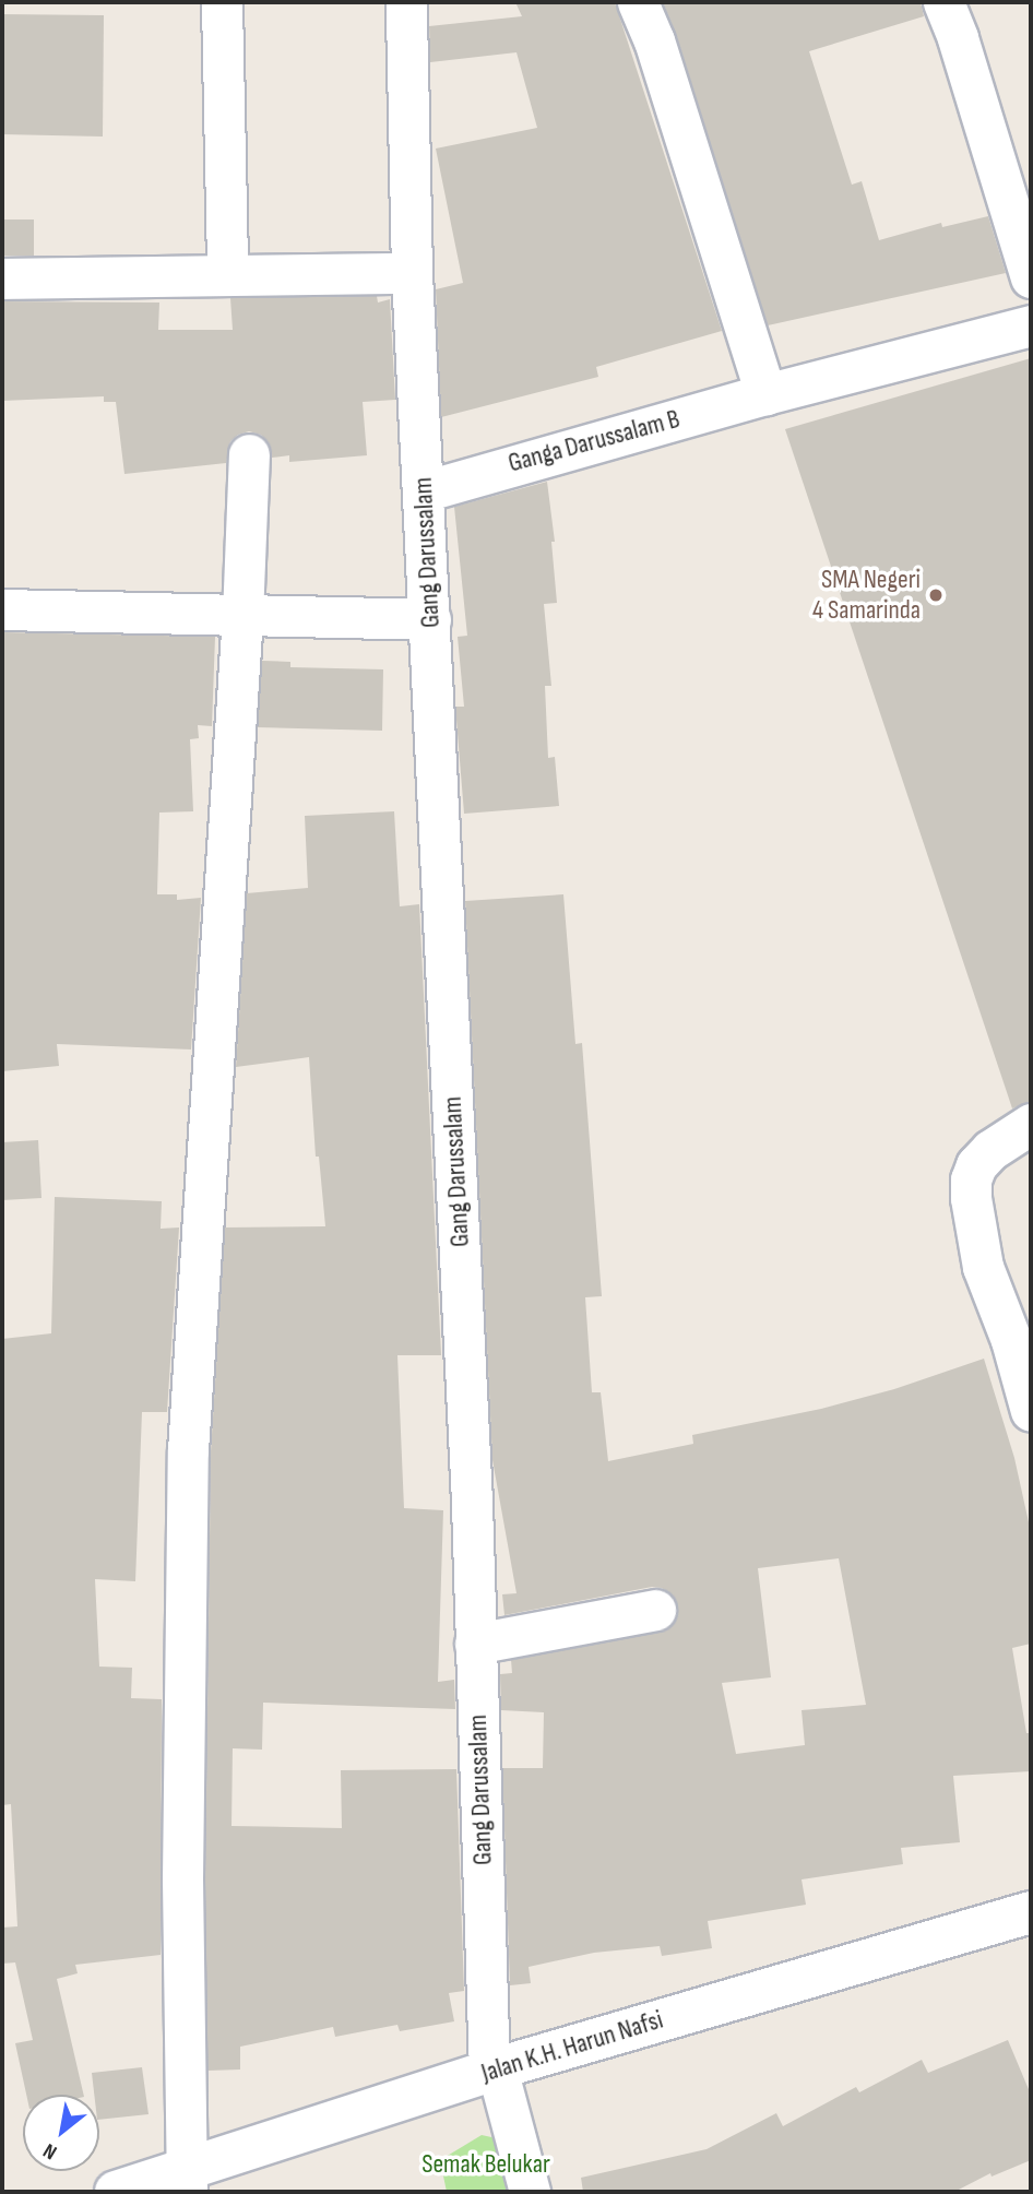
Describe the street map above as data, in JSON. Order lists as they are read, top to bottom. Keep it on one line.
{"streets":{"main road":["Jalan K.H. Harun Nafsi"],"street":["Ganga Darussalam B","Gang Darussalam"]},"crossings":[["Ganga Darussalam B","Gang Darussalam"],["Gang Darussalam","Jalan K.H. Harun Nafsi"]],"parks":["Semak Belukar"],"places":["SMA Negeri 4 Samarinda"],"north":"bottom left"}
